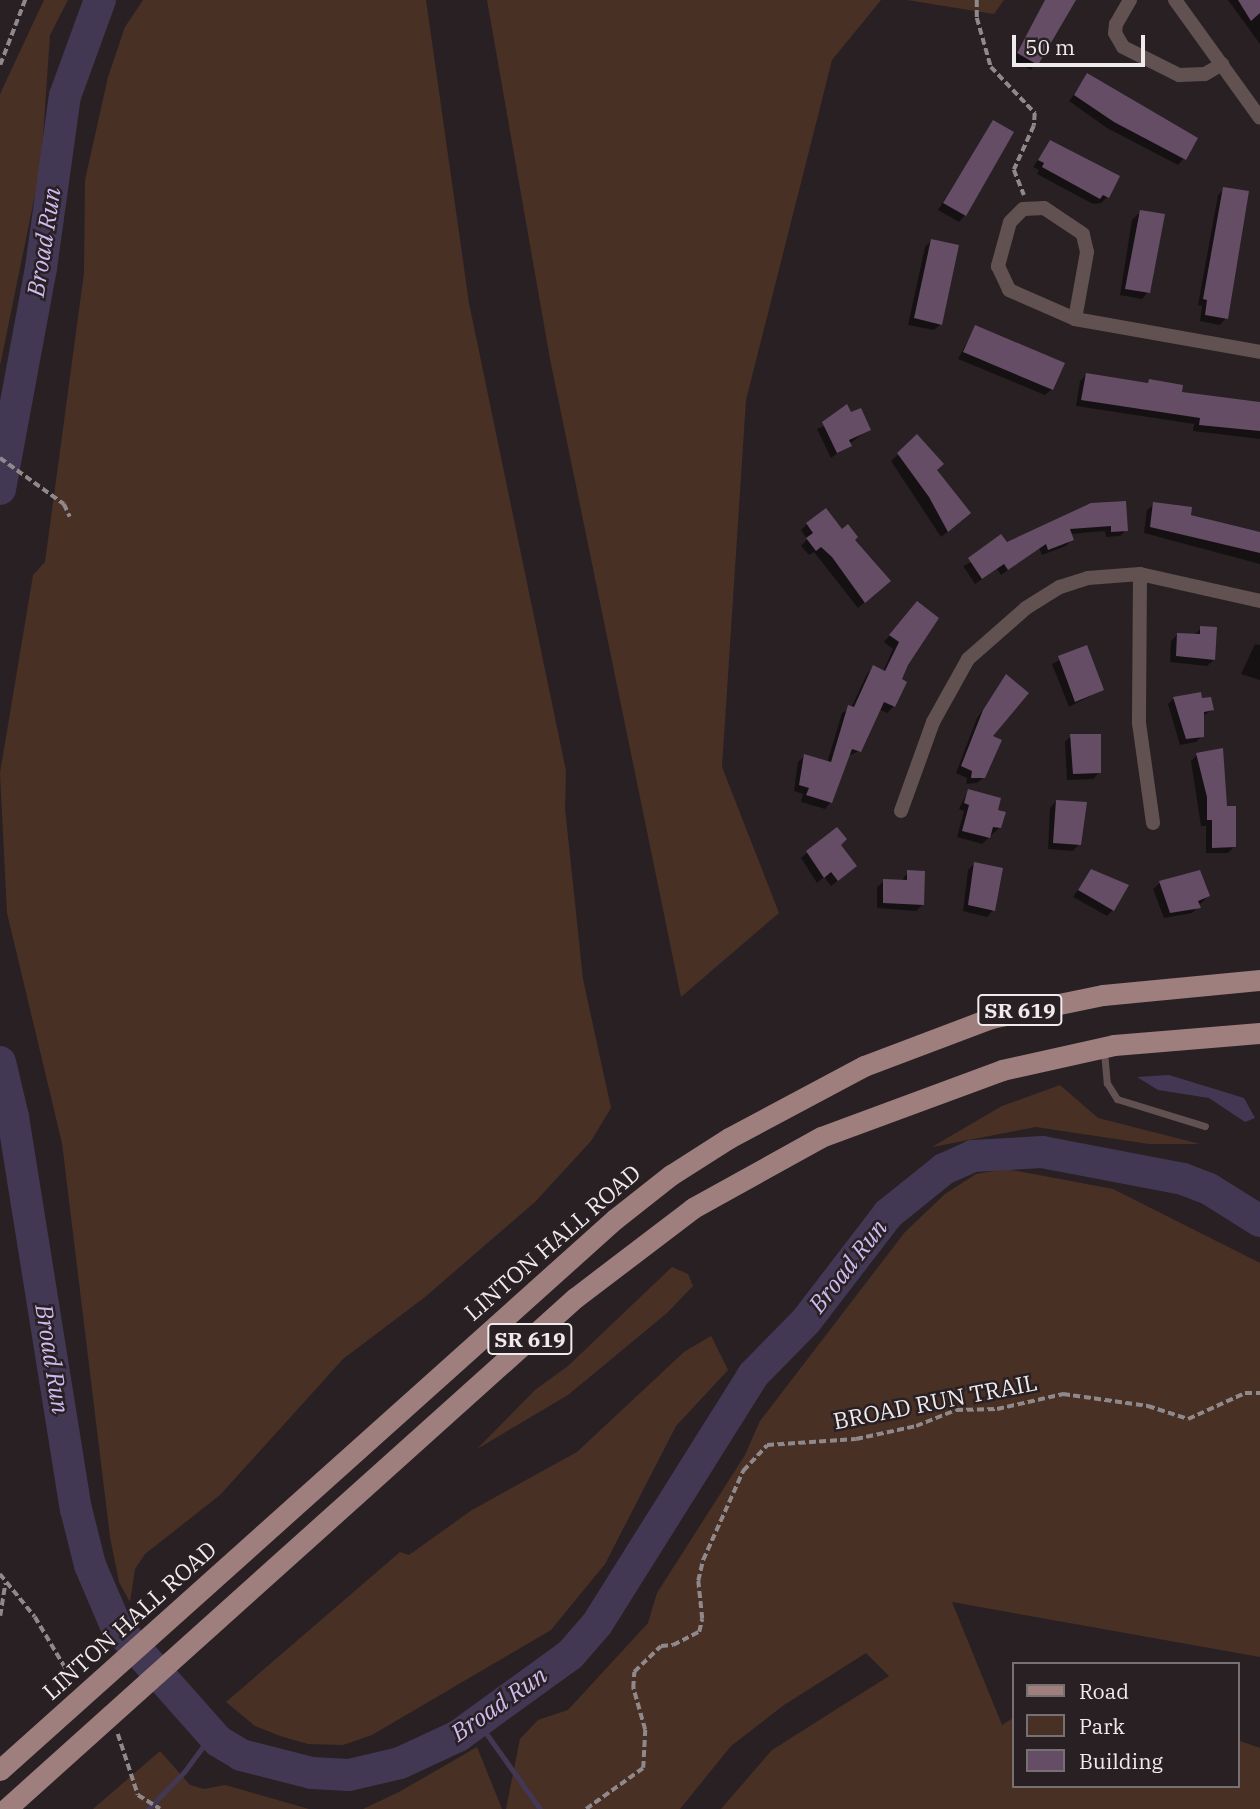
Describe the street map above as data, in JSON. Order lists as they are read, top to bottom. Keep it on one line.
{"streets":{"main road":["SR 619","LINTON HALL ROAD"],"path":["BROAD RUN TRAIL"]},"water":["Broad Run"],"legend":["Road","Park","Building"],"scale_bar":"50 m"}
